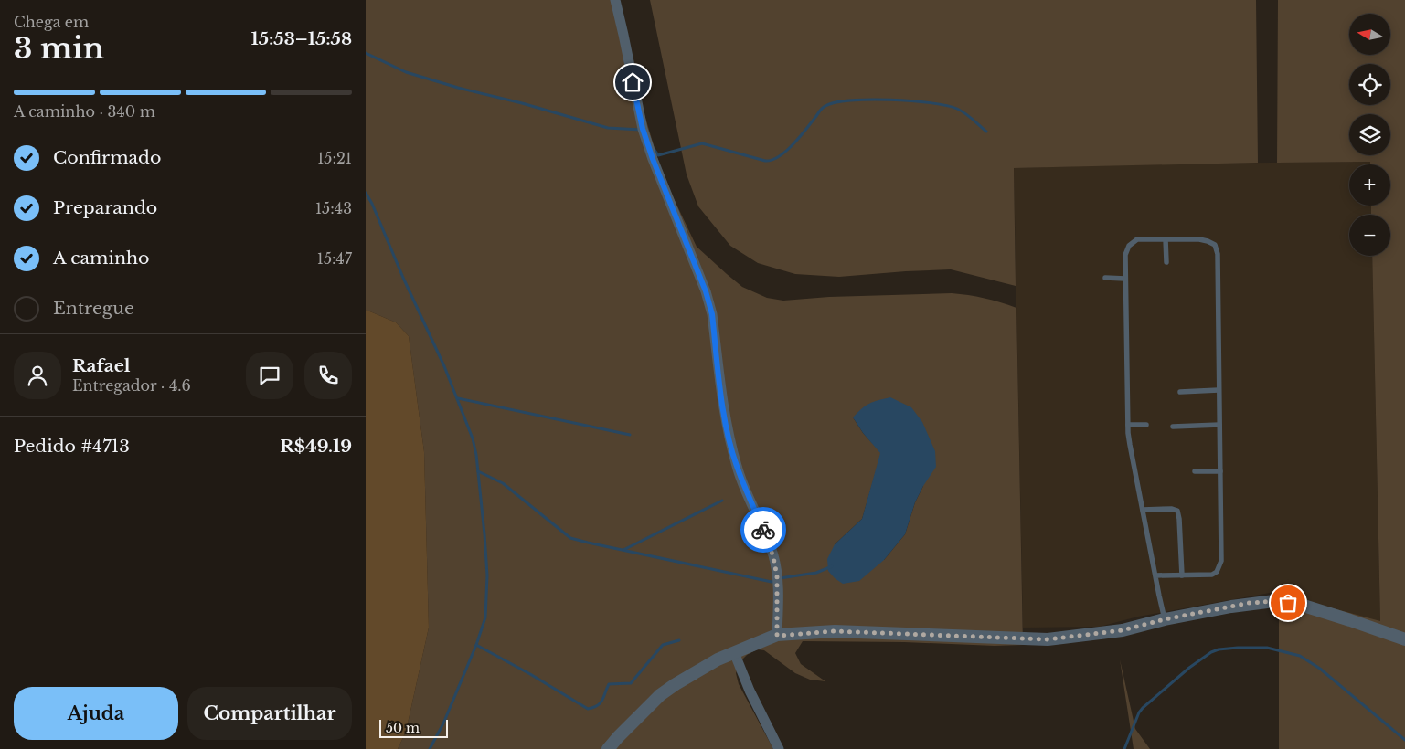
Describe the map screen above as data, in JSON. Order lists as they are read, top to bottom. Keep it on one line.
{"scale_bar":"50 m","north":"left","page":{"heading":["3 min","Chega em","15:53–15:58"],"panel":["Rafael","Entregador · 4.6","Pedido #4713","R$49.19"],"map_buttons":["+","−"],"bar":"A caminho · 340 m","list":[["Confirmado","15:21"],["Preparando","15:43"],["A caminho","15:47"],"Entregue"],"buttons":["Ajuda","Compartilhar"],"scale":"50 m"}}
